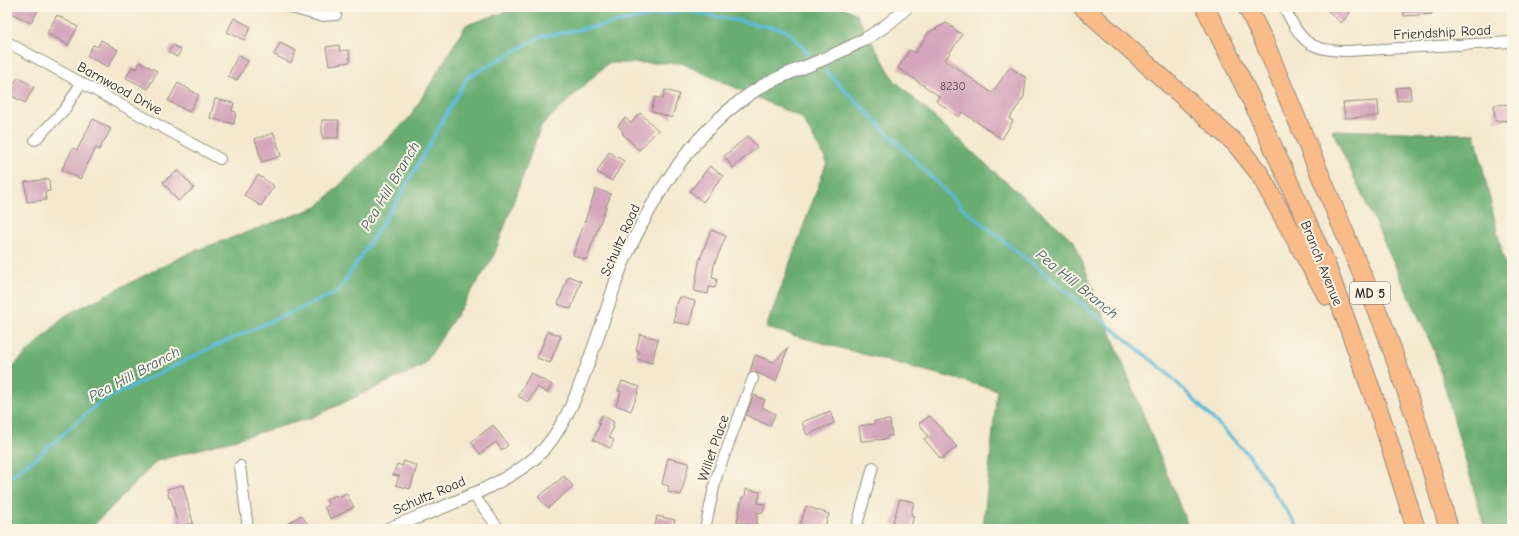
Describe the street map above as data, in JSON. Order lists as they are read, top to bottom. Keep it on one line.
{"streets":{"highway":["Branch Avenue","MD 5"],"street":["Friendship Road","Barnwood Drive","Schultz Road","Willet Place"]},"water":["Pea Hill Branch"],"house_numbers":["8230"]}
